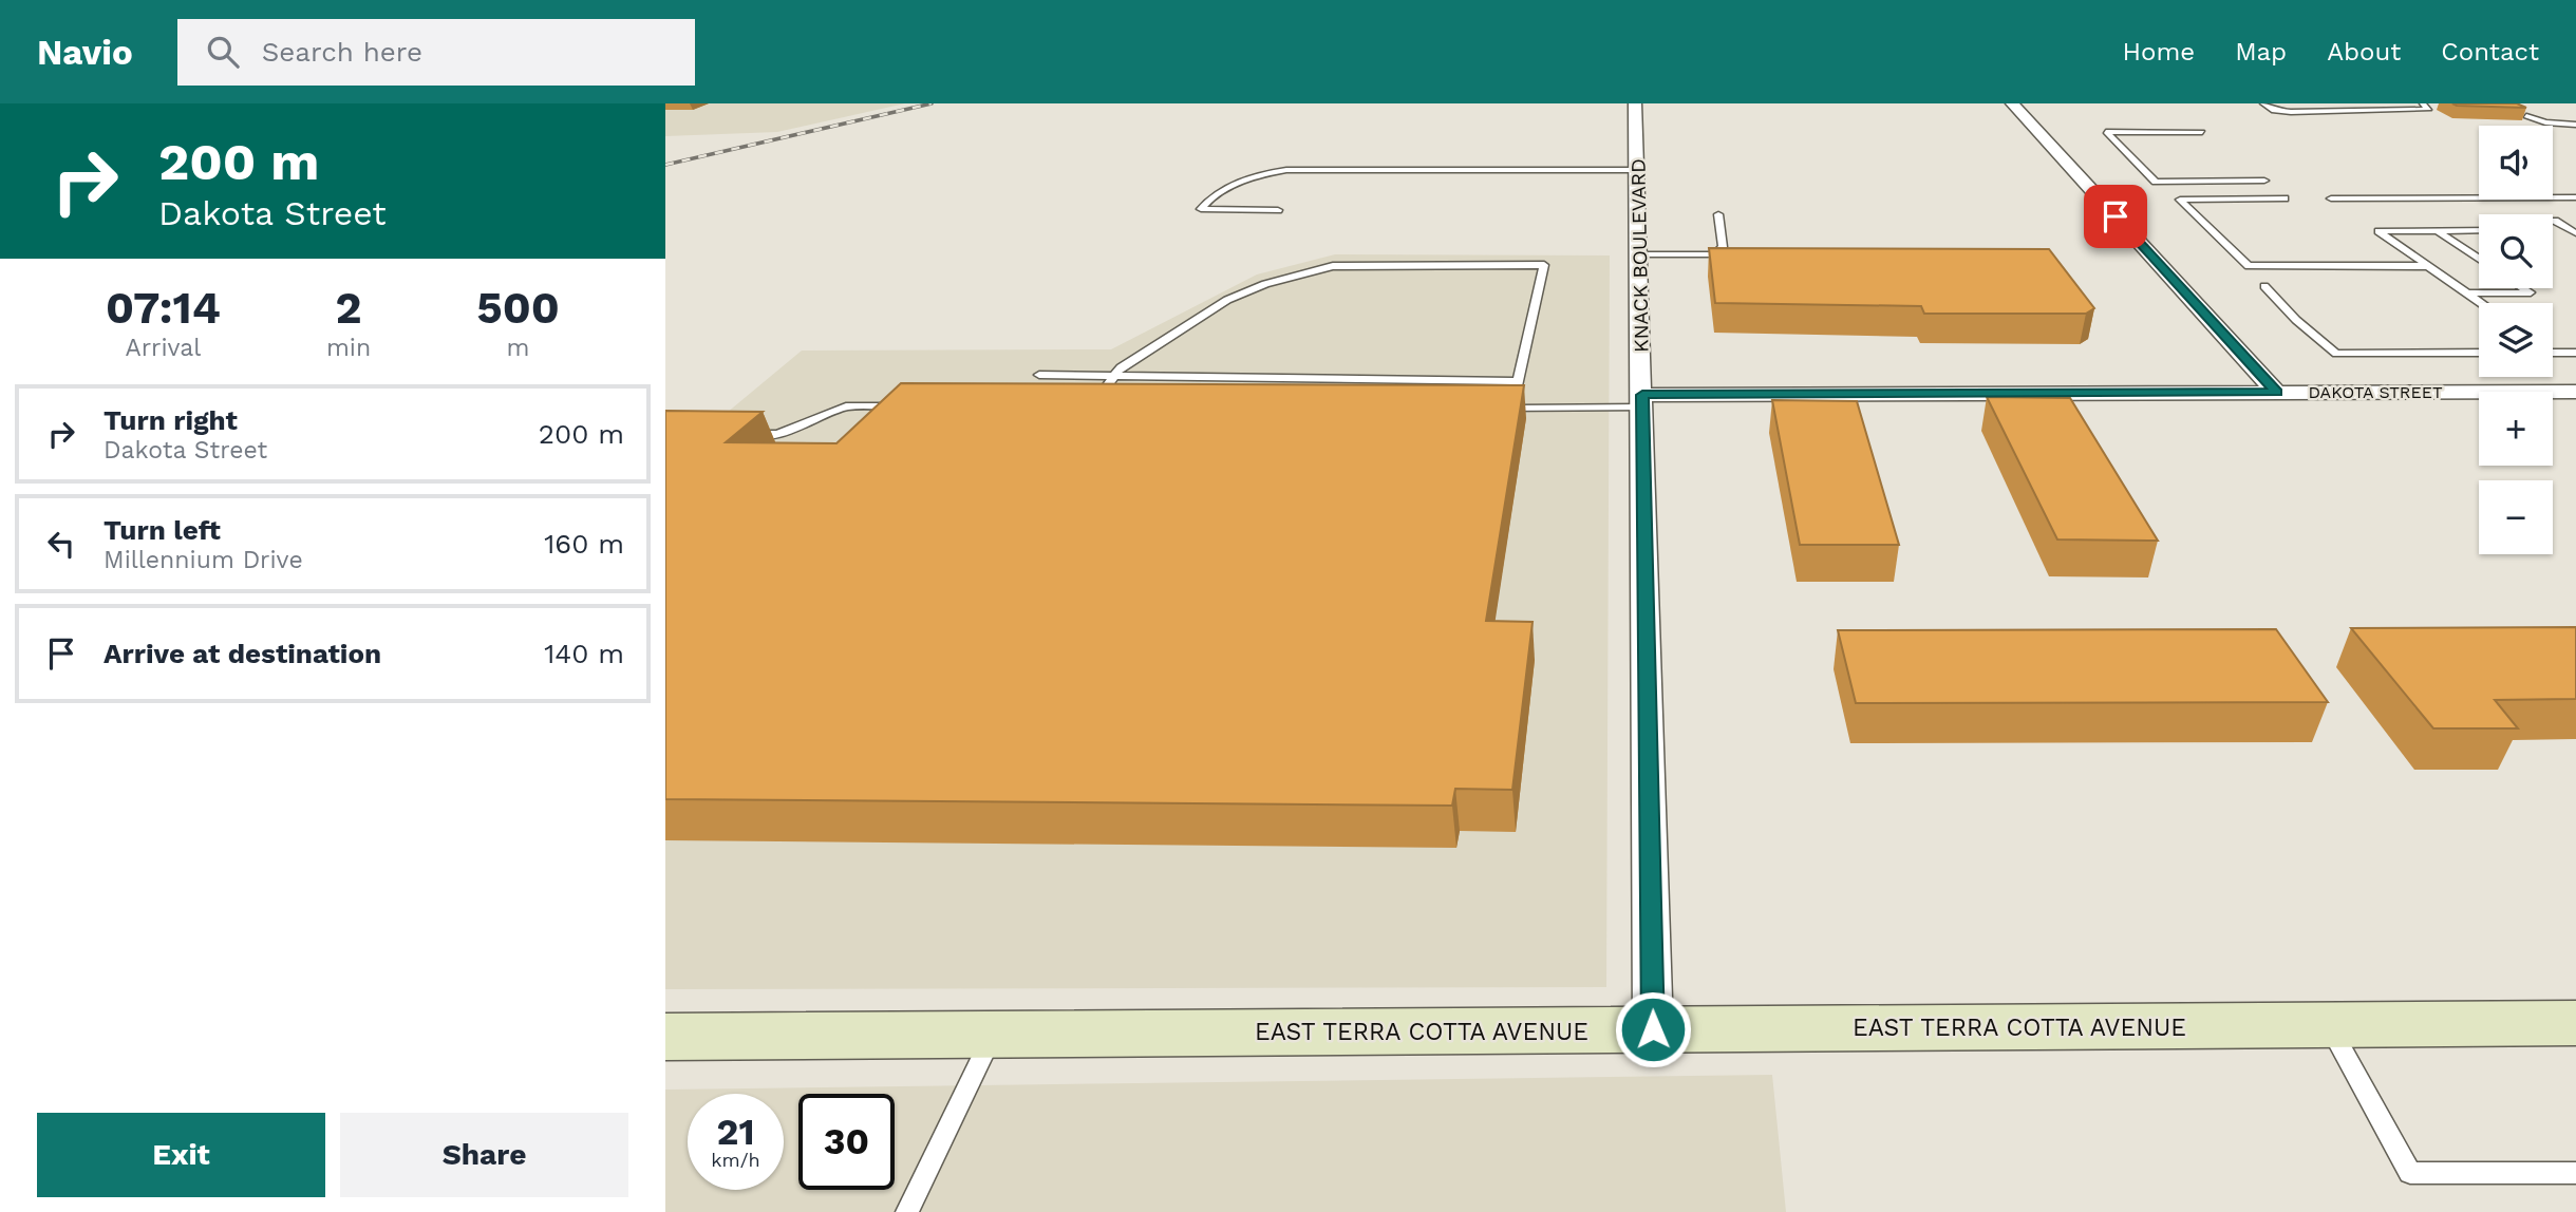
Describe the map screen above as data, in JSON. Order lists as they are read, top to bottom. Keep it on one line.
{"streets":{"main road":["EAST TERRA COTTA AVENUE"],"street":["KNACK BOULEVARD","DAKOTA STREET"]},"crossings":[["KNACK BOULEVARD","DAKOTA STREET"],["KNACK BOULEVARD","EAST TERRA COTTA AVENUE"]],"page":{"header":"Navio","search":"Search here","nav":["Home","Map","About","Contact"],"turn":["200 m","Dakota Street"],"map_buttons":["+","−"],"eta":["07:14","Arrival","2","min","500","m"],"list":[{"name":"Turn right","note":"Dakota Street","value":"200 m"},{"name":"Turn left","note":"Millennium Drive","value":"160 m"},{"name":"Arrive at destination","value":"140 m"}],"speed":"21 km/h","limit":"30","buttons":["Exit","Share"]}}
